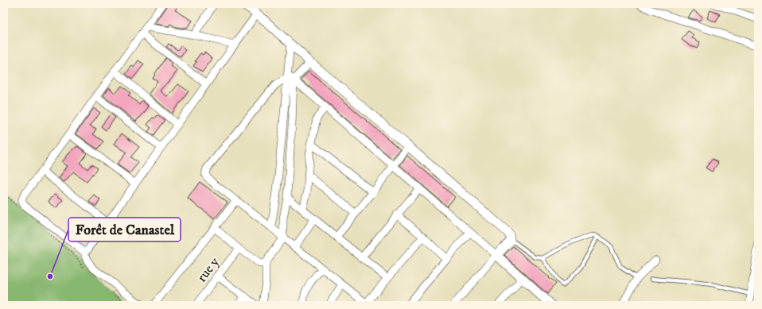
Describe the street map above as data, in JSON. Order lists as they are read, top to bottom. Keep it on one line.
{"streets":{"street":["rue y"]},"places":["Forêt de Canastel"]}
